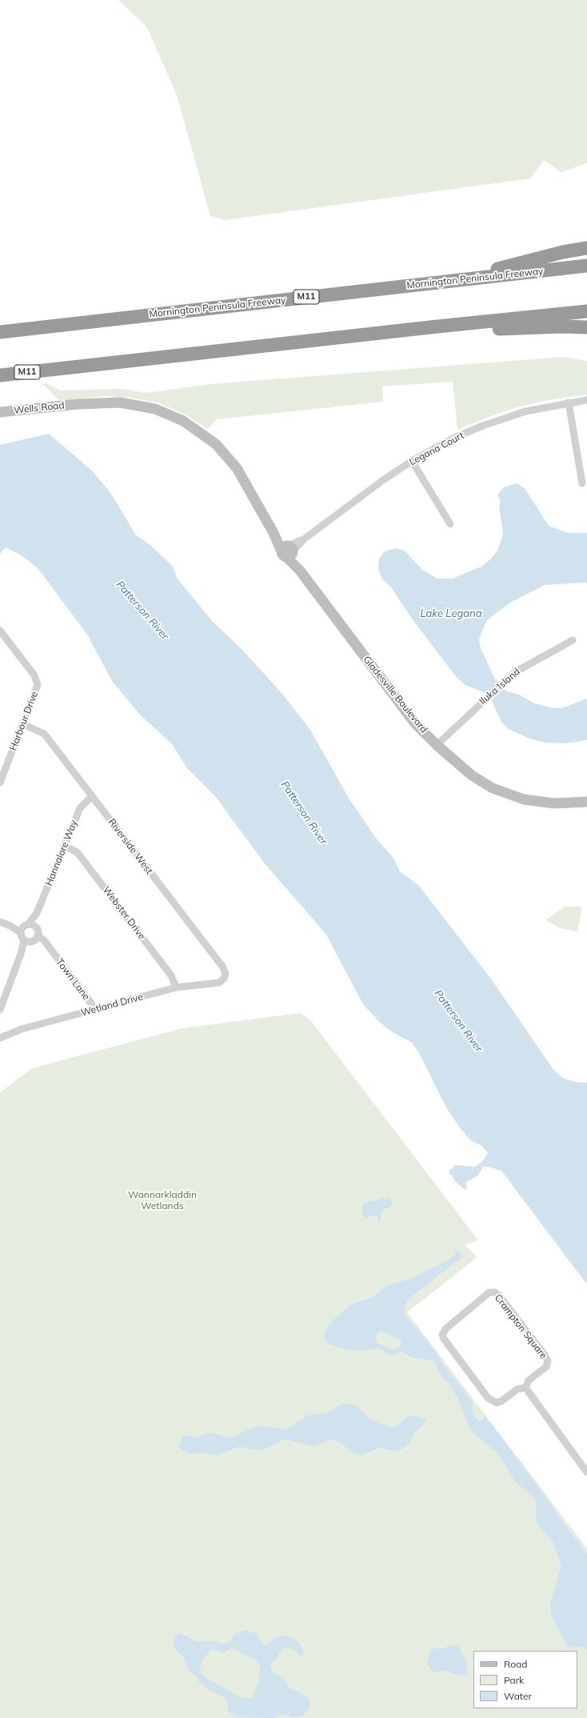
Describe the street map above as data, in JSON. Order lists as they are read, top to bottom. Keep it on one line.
{"streets":{"highway":["Mornington Peninsula Freeway","M11"],"main road":["Wells Road","Gladesville Boulevard"],"street":["Legana Court","Iluka Island","Harbour Drive","Riverside West","Hannalore Way","Webster Drive","Town Lane","Wetland Drive","Crampton Square"]},"crossings":[["Wells Road","Gladesville Boulevard"],["Legana Court","Gladesville Boulevard"],["Iluka Island","Gladesville Boulevard"],["Harbour Drive","Riverside West"],["Riverside West","Hannalore Way"],["Riverside West","Wetland Drive"],["Hannalore Way","Webster Drive"],["Hannalore Way","Town Lane"],["Webster Drive","Wetland Drive"],["Town Lane","Wetland Drive"]],"water":["Patterson River","Lake Legana"],"parks":["Wannarkladdin Wetlands"],"legend":["Road","Park","Water"]}
